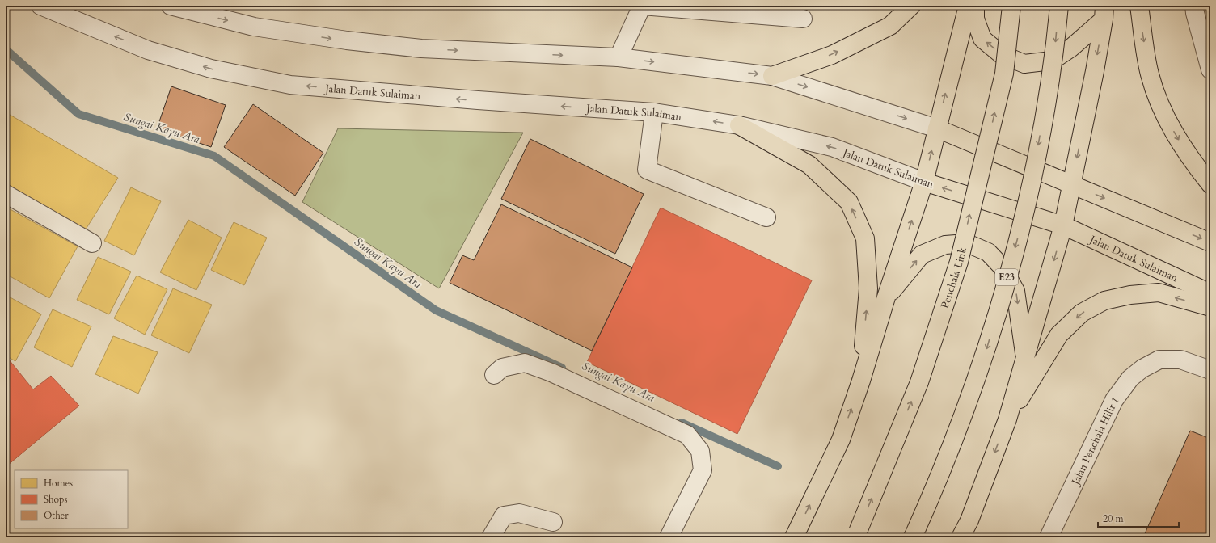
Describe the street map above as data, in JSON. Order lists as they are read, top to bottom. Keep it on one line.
{"streets":{"main road":["Jalan Datuk Sulaiman","Penchala Link","E23"],"street":["Jalan Penchala Hilir 1"]},"water":["Sungai Kayu Ara"],"legend":["Homes","Shops","Other"],"scale_bar":"20 m"}
